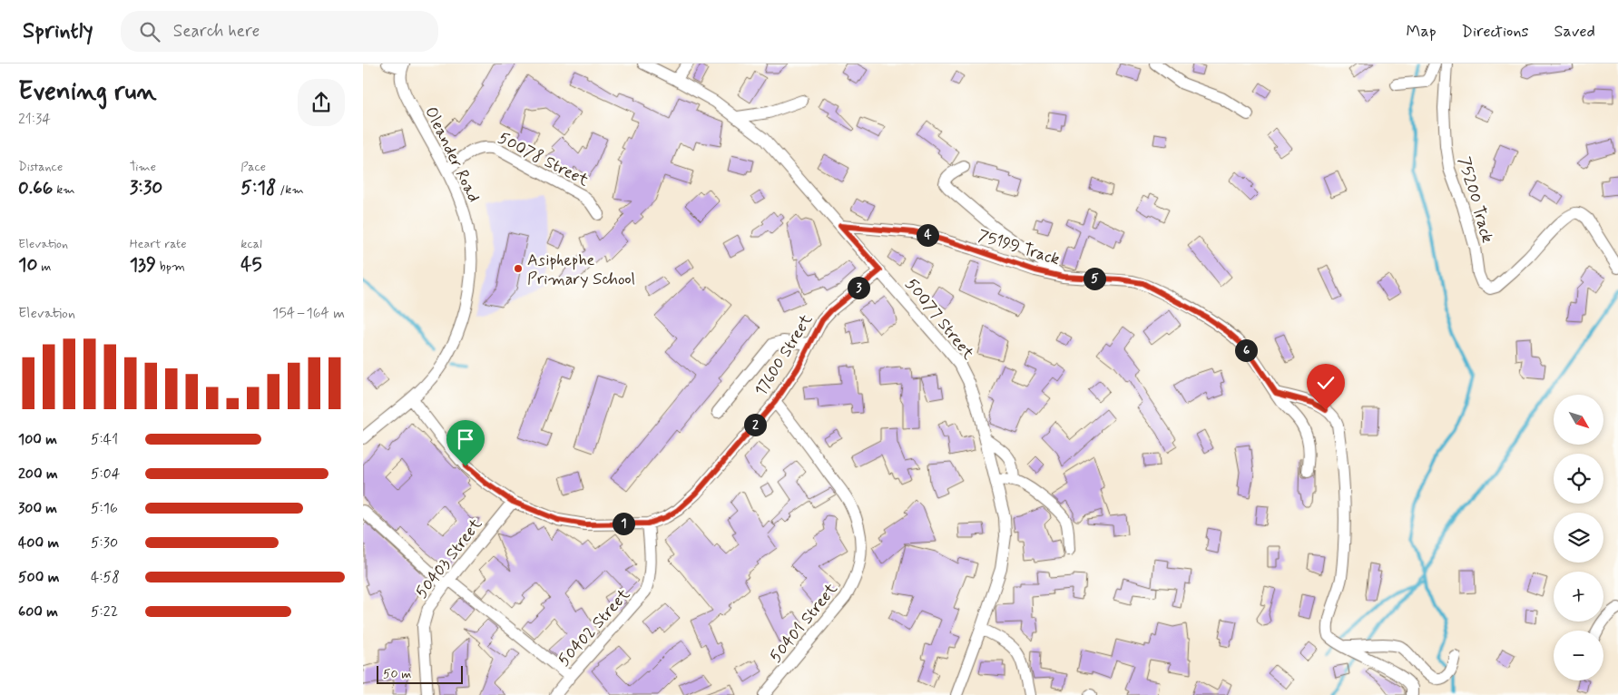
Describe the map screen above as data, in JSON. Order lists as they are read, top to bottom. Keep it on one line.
{"streets":{"street":["Oleander Road","50078 Street","75200 Track","75199 Track","50077 Street","17600 Street","50403 Street","50401 Street","50402 Street"]},"crossings":[["Oleander Road","50078 Street"],["Oleander Road","17600 Street"],["75199 Track","50077 Street"],["50077 Street","17600 Street"],["17600 Street","50403 Street"],["17600 Street","50401 Street"],["17600 Street","50402 Street"]],"places":["Asiphephe Primary School"],"scale_bar":"50 m","north":"bottom right","page":{"header":"Sprintly","search":"Search here","nav":["Map","Directions","Saved"],"heading":["Evening run","21:34"],"stats":[["Distance","0.66 km"],["Time","3:30"],["Pace","5:18 /km"],["Elevation","10 m"],["Heart rate","139 bpm"],["kcal","45"]],"pins":["4","5","3","6","2","1"],"chart":["Elevation","154–164 m"],"map_buttons":["+","−"],"list":[{"name":"100 m","note":"5:41"},{"name":"200 m","note":"5:04"},{"name":"300 m","note":"5:16"},{"name":"400 m","note":"5:30"},{"name":"500 m","note":"4:58"},{"name":"600 m","note":"5:22"}],"scale":"50 m"}}
